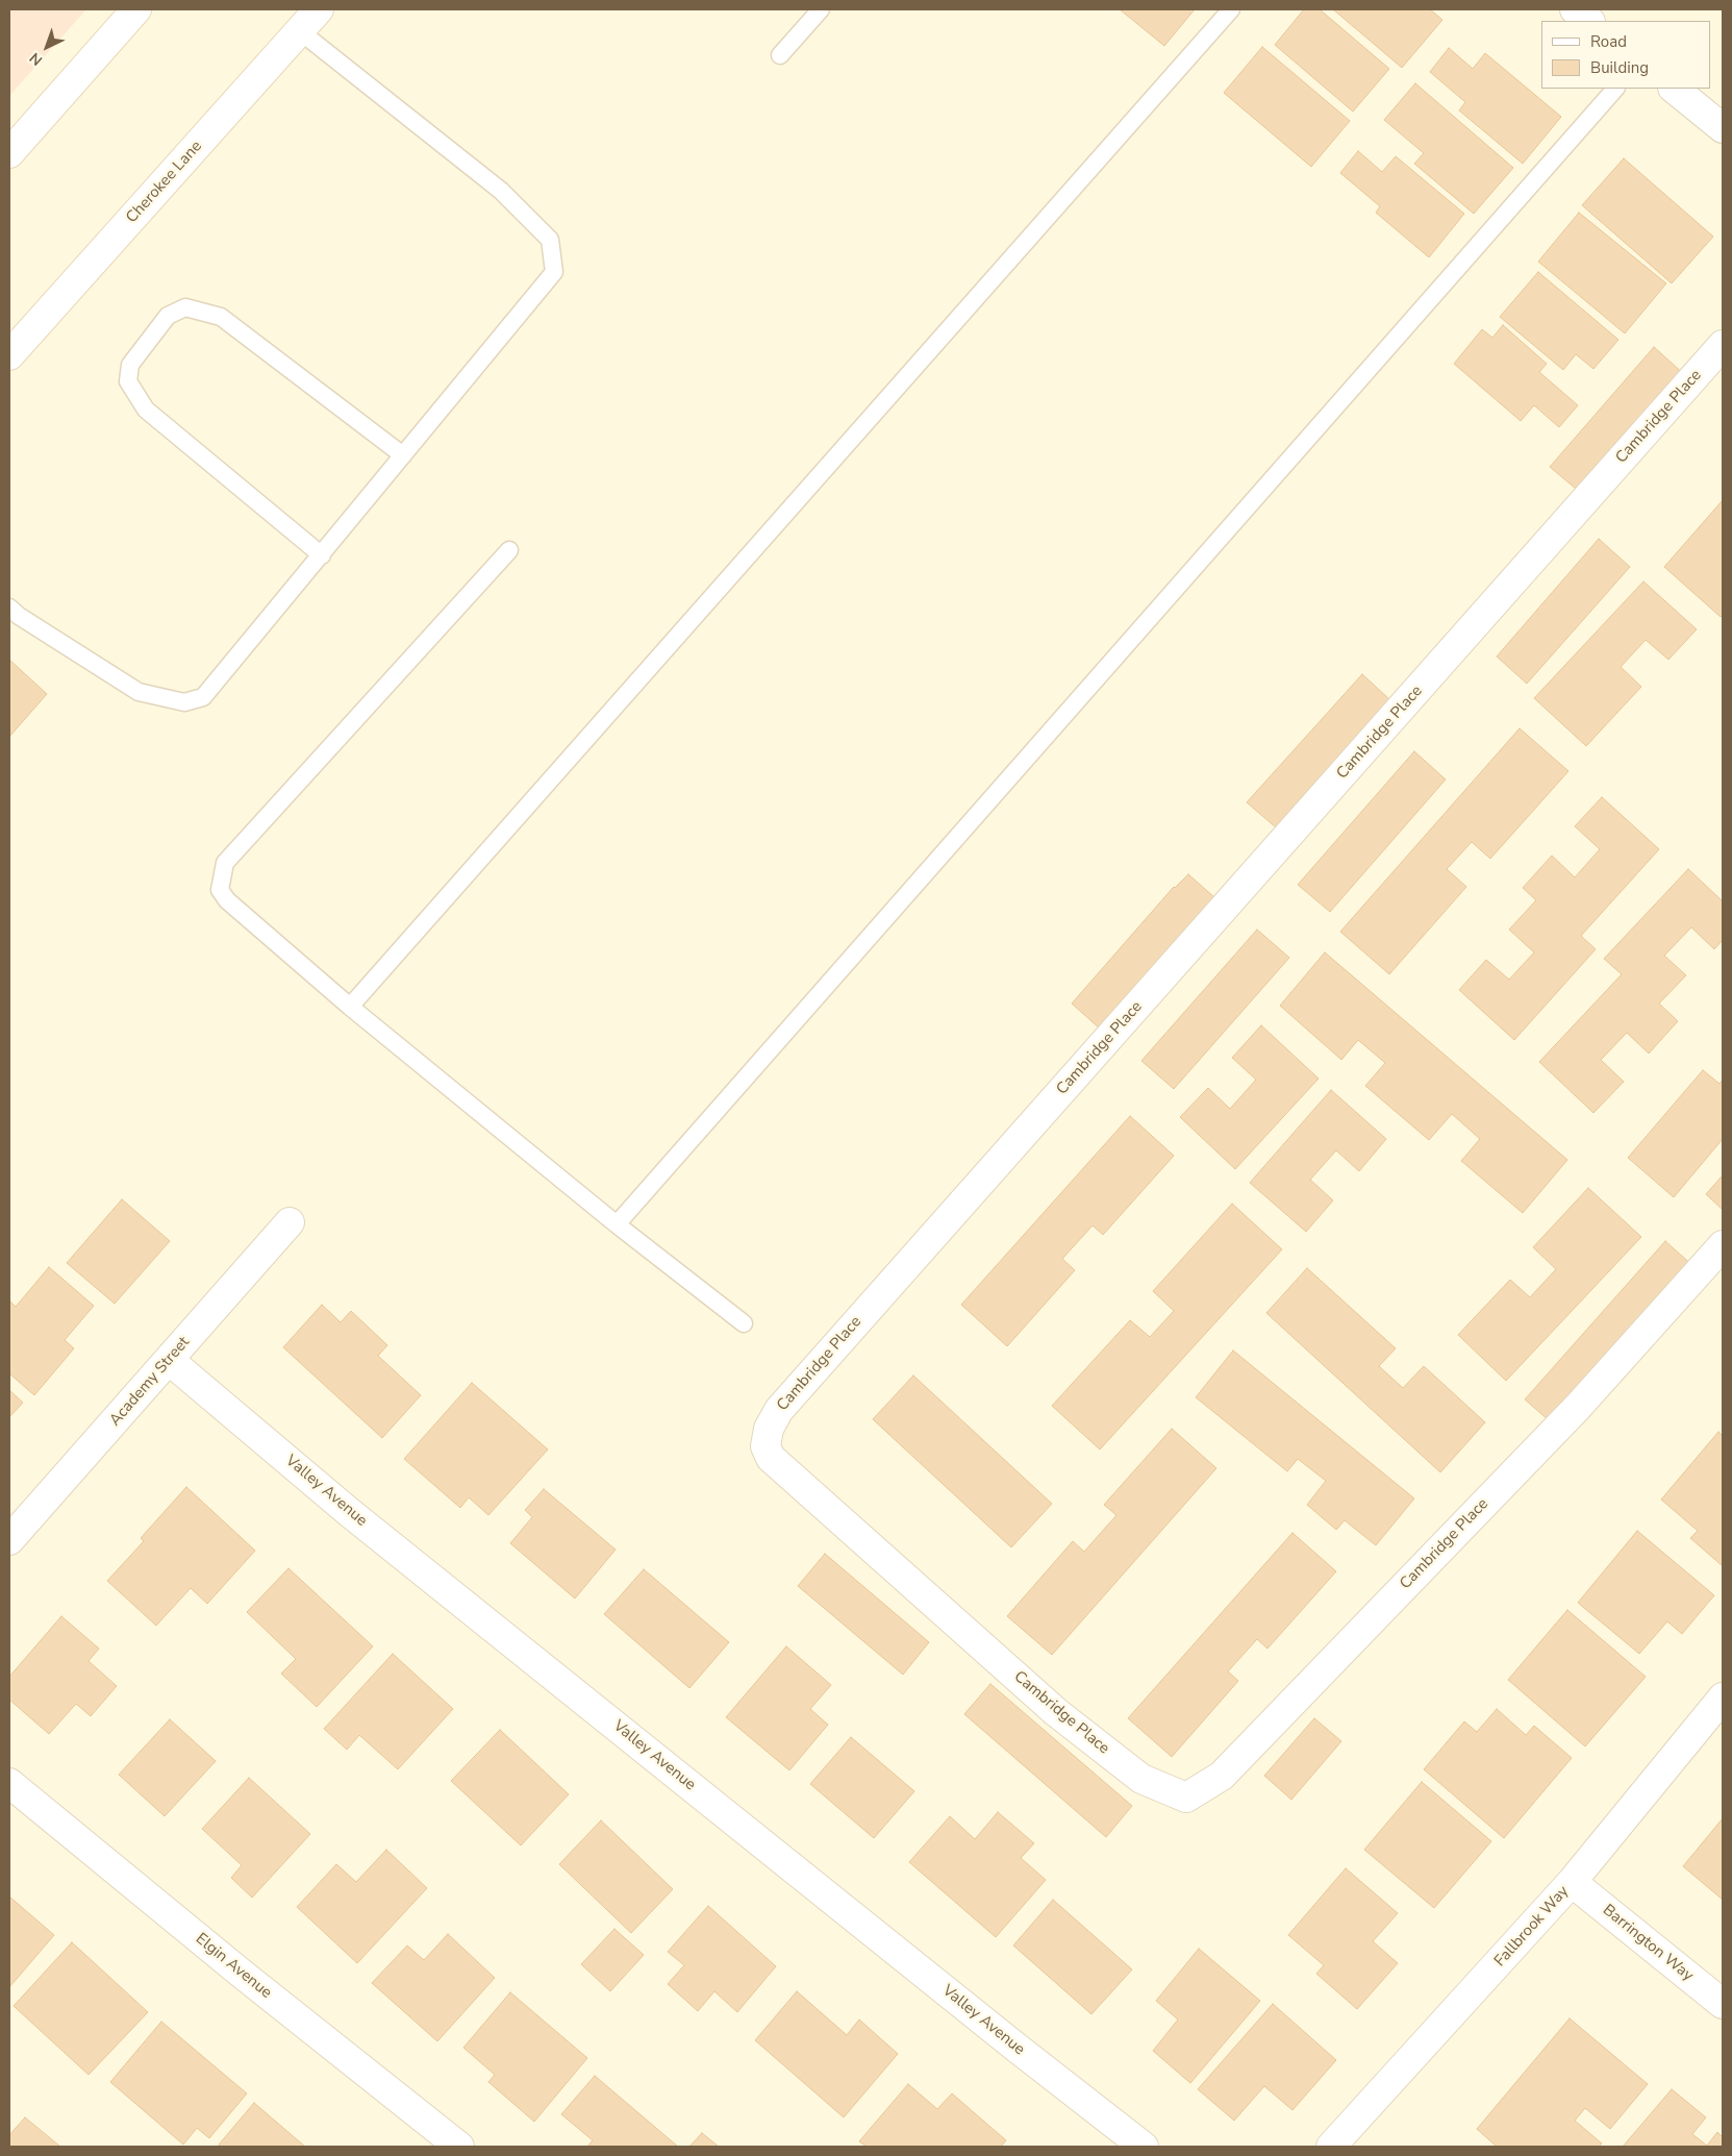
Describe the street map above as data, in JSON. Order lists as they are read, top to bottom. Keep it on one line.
{"streets":{"street":["Cherokee Lane","Cambridge Place","Academy Street","Valley Avenue","Fallbrook Way","Barrington Way","Elgin Avenue"]},"crossings":[["Academy Street","Valley Avenue"],["Fallbrook Way","Barrington Way"]],"legend":["Road","Building"],"north":"bottom left"}
